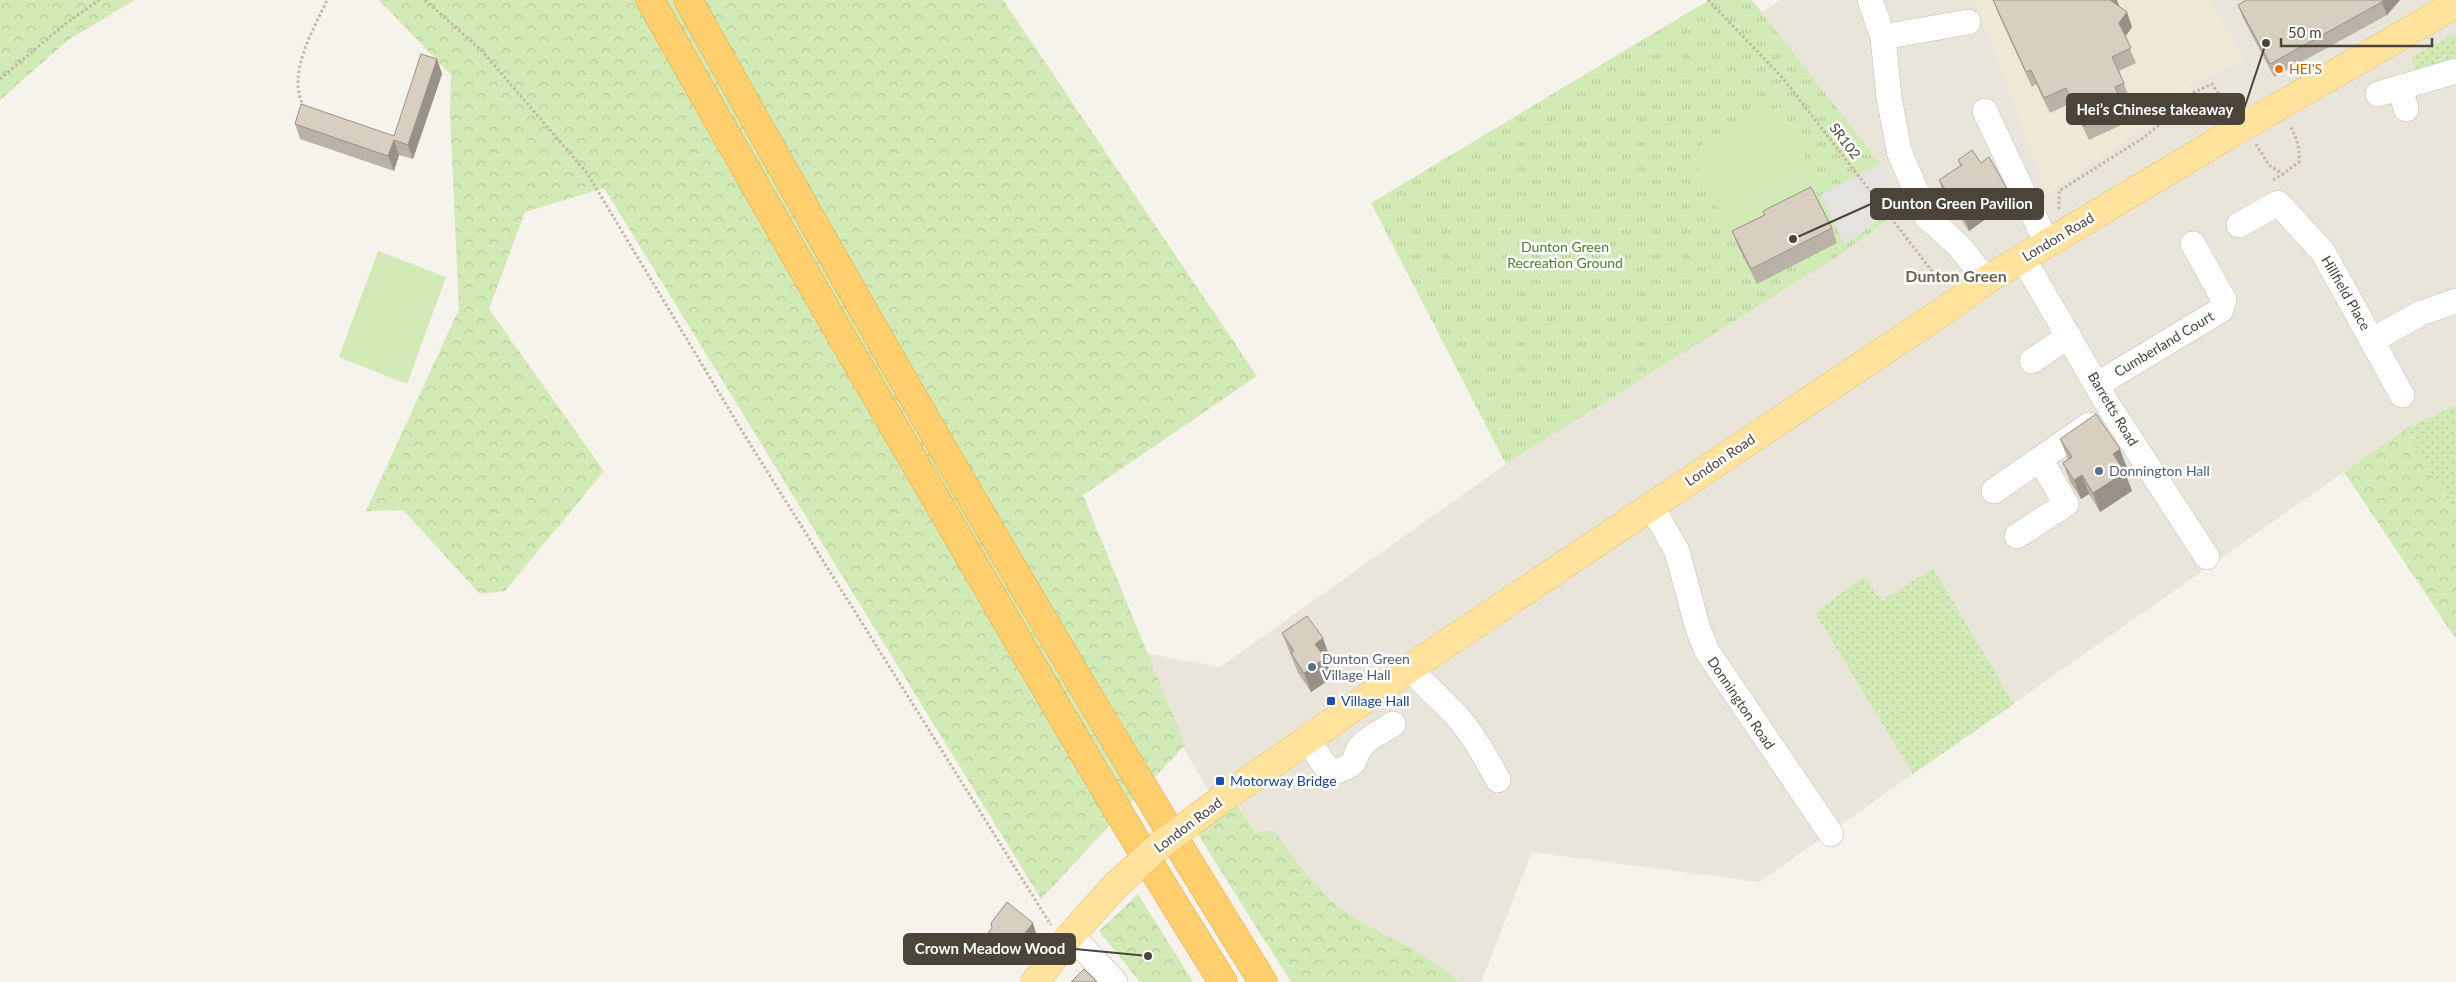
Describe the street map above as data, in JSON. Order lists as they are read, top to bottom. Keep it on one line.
{"streets":{"main road":["London Road"],"street":["Hillfield Place","Cumberland Court","Barretts Road","Donnington Road"],"path":["SR102"]},"crossings":[["SR102","London Road"],["London Road","Barretts Road"],["London Road","Donnington Road"],["Cumberland Court","Barretts Road"]],"districts":["Dunton Green"],"parks":["Dunton Green Recreation Ground"],"places":{"other":["Hei’s Chinese takeaway","HEI'S","Dunton Green Pavilion","Donnington Hall","Dunton Green Village Hall","Crown Meadow Wood"],"transit":["Village Hall","Motorway Bridge"]},"scale_bar":"50 m"}
